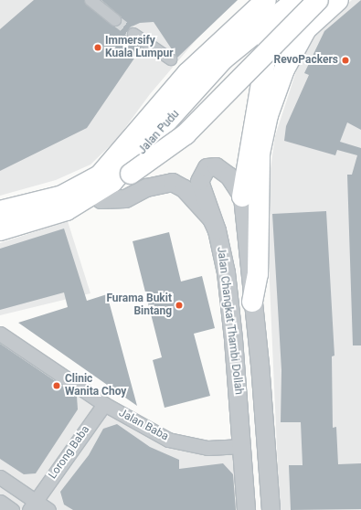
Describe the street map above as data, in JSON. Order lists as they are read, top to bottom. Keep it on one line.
{"streets":{"main road":["Jalan Pudu"],"street":["Jalan Changkat Thambi Dollah","Jalan Baba","Lorong Baba"]},"crossings":[["Jalan Changkat Thambi Dollah","Jalan Baba"],["Jalan Baba","Lorong Baba"]],"places":["Immersify Kuala Lumpur","RevoPackers","Furama Bukit Bintang","Clinic Wanita Choy"]}
